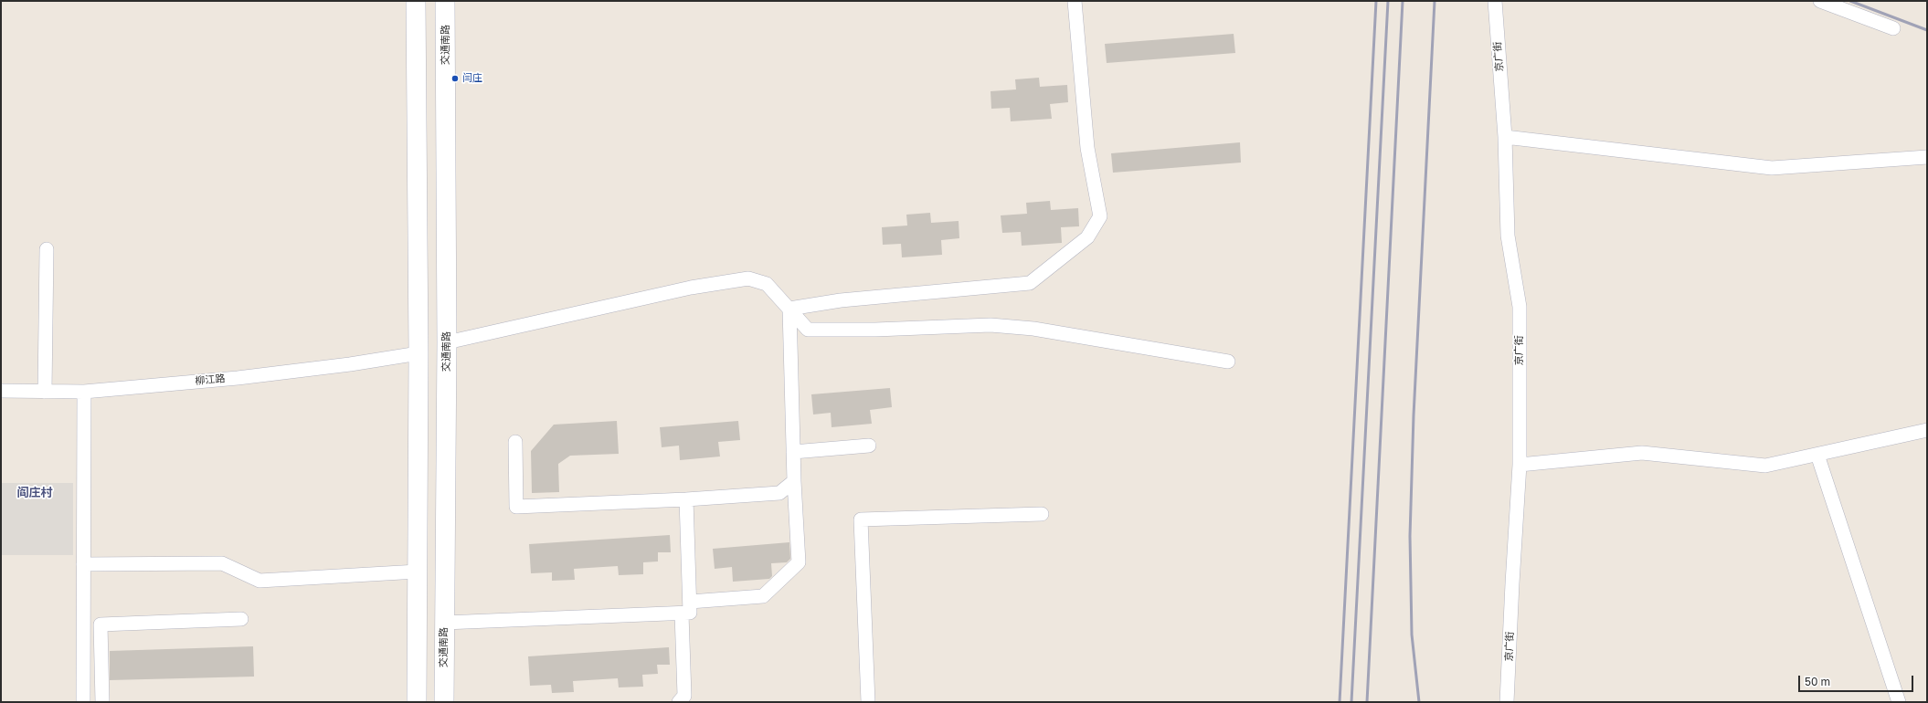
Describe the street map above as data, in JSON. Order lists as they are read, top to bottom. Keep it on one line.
{"streets":{"main road":["交通南路"],"street":["京广街","柳江路"]},"districts":["阎庄村"],"places":["闫庄"],"scale_bar":"50 m"}
